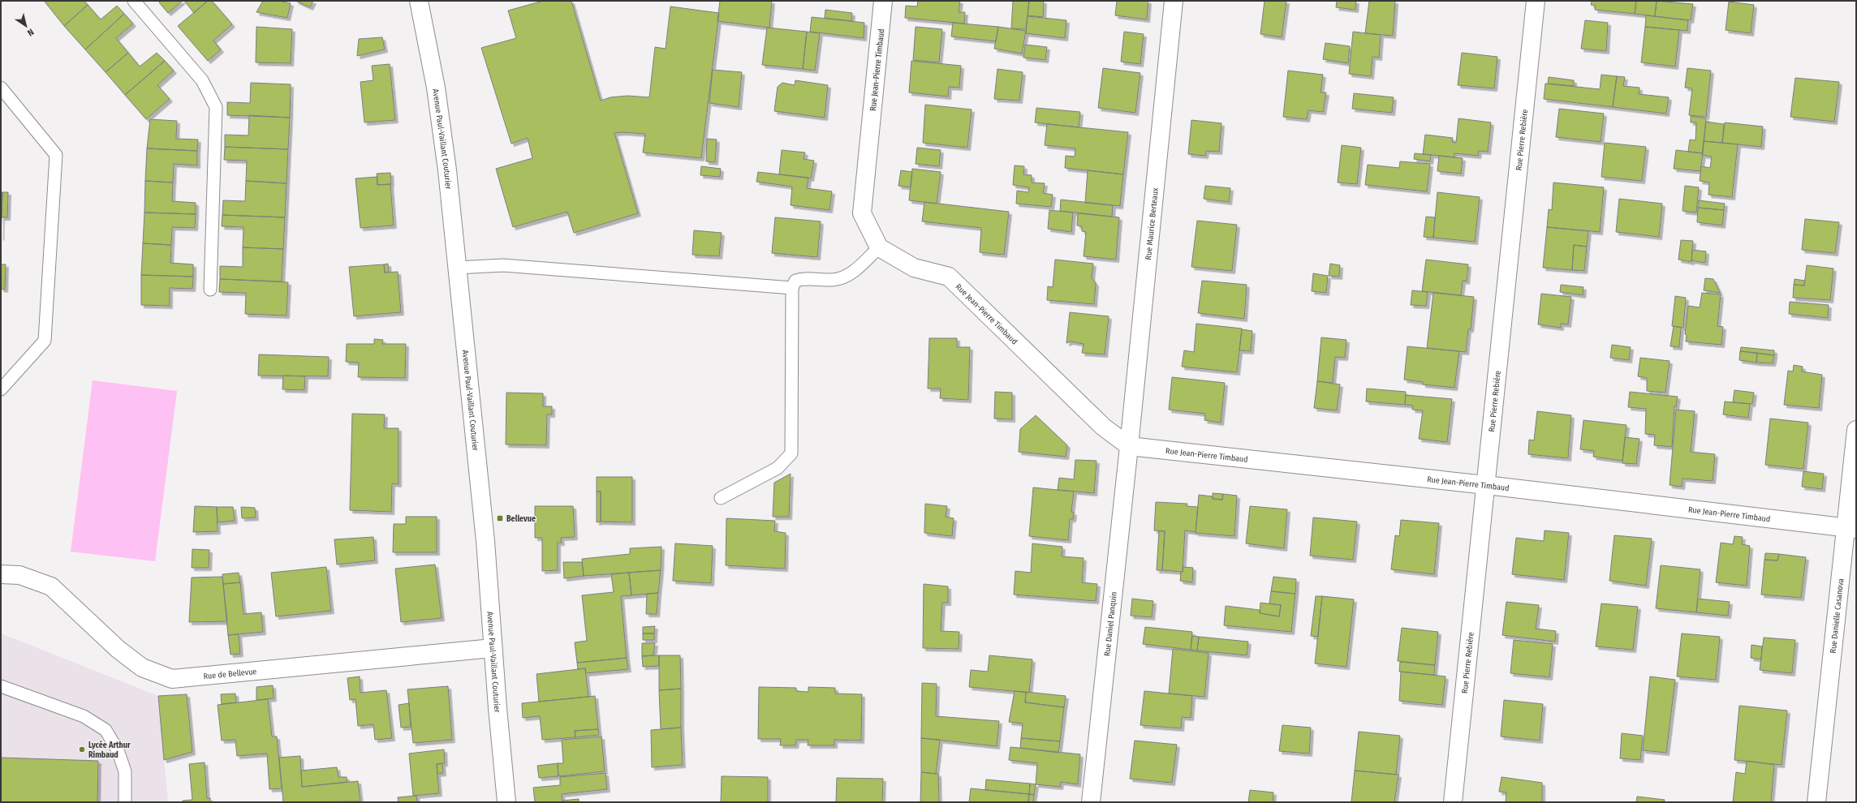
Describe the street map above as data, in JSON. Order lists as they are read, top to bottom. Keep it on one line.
{"streets":{"street":["Rue Jean-Pierre Timbaud","Avenue Paul-Vaillant Couturier","Rue Pierre Rebière","Rue Maurice Berteaux","Rue Danielle Casanova","Rue Daniel Panquin","Rue de Bellevue"]},"crossings":[["Rue Jean-Pierre Timbaud","Rue Pierre Rebière"],["Rue Jean-Pierre Timbaud","Rue Maurice Berteaux"],["Rue Jean-Pierre Timbaud","Rue Danielle Casanova"],["Rue Jean-Pierre Timbaud","Rue Daniel Panquin"],["Avenue Paul-Vaillant Couturier","Rue de Bellevue"],["Rue Maurice Berteaux","Rue Daniel Panquin"]],"places":{"transit":["Bellevue"],"other":["Lycée Arthur Rimbaud"]},"north":"bottom right"}
